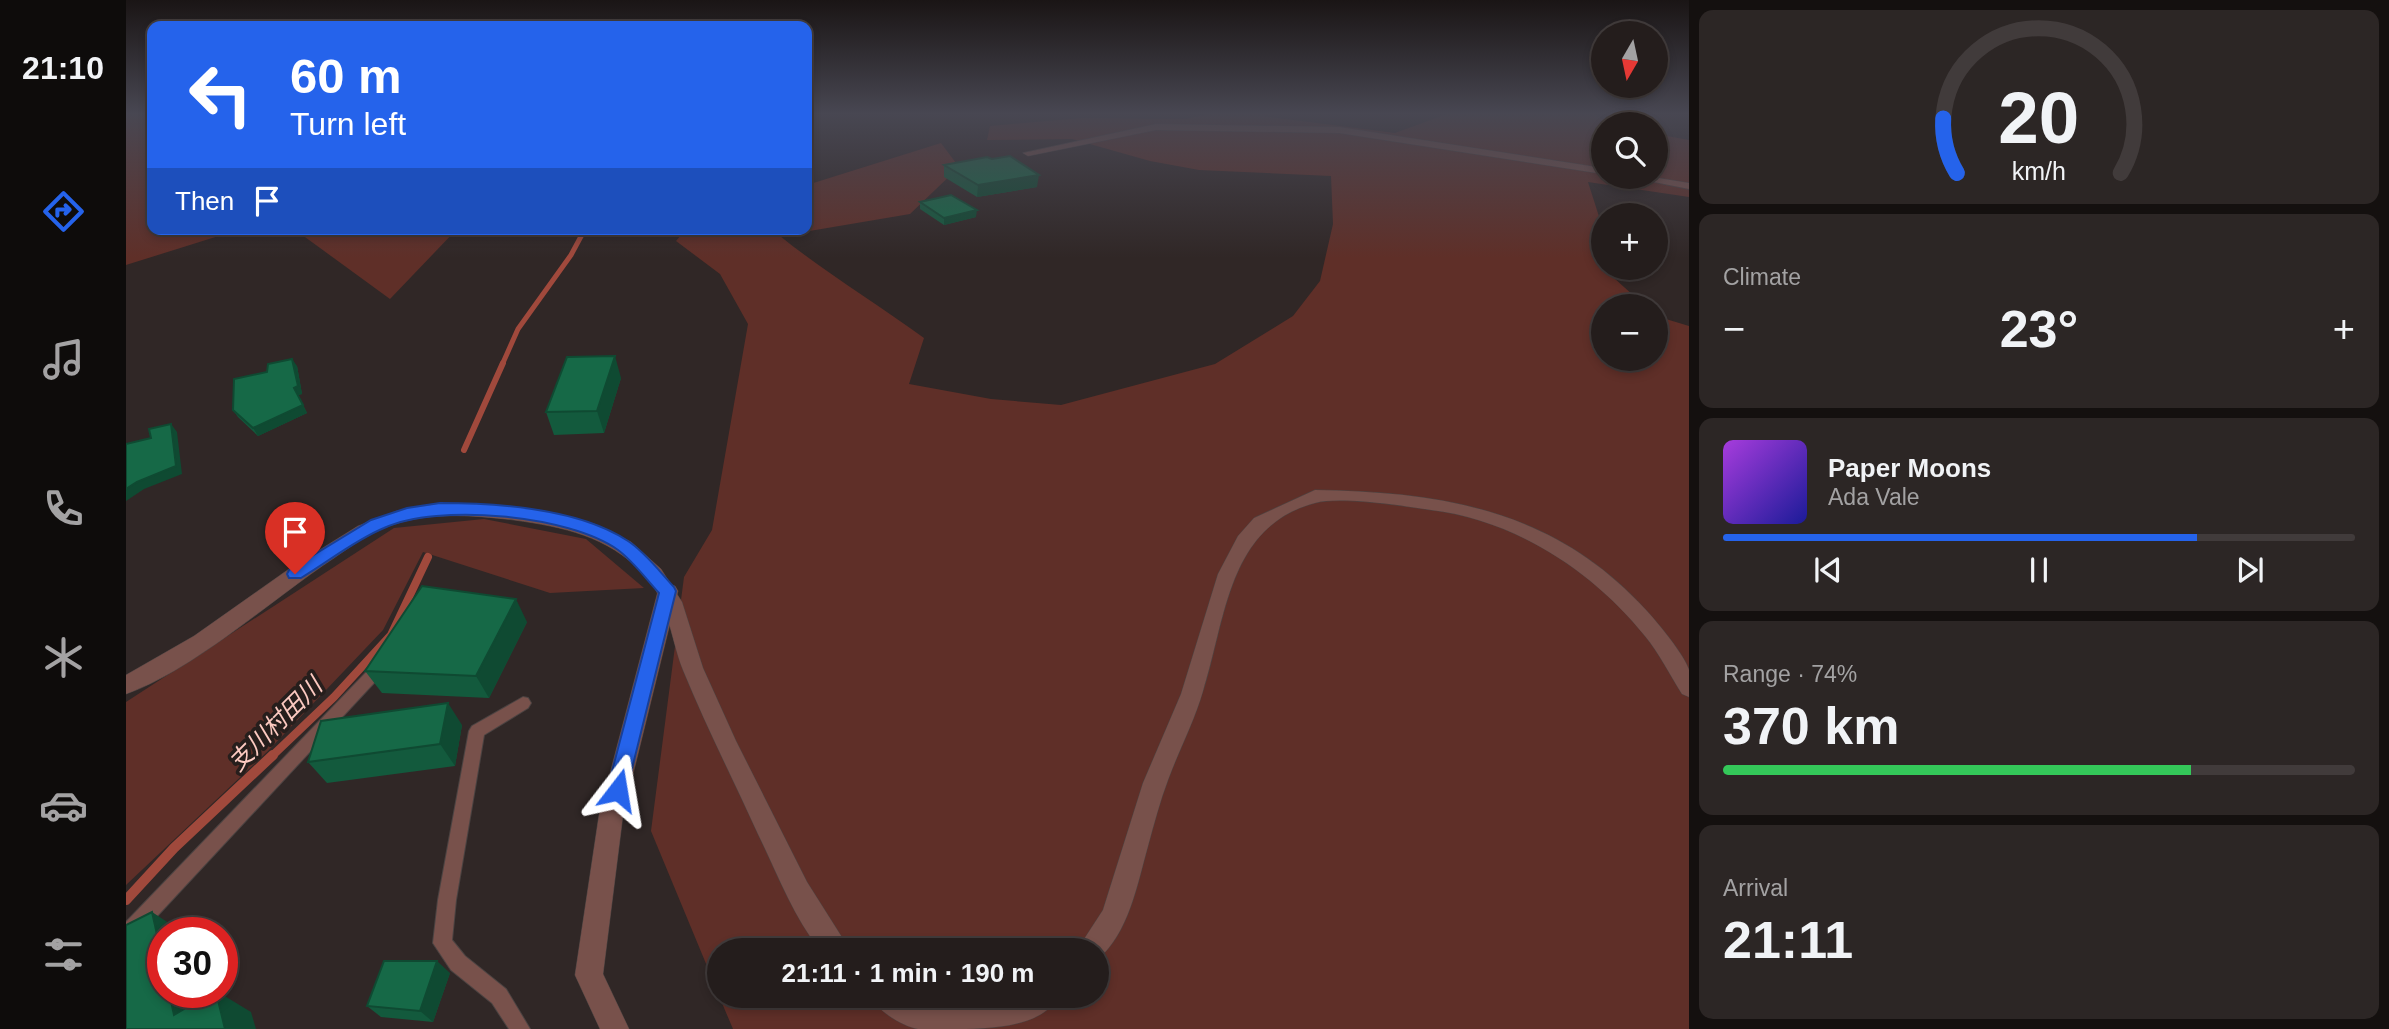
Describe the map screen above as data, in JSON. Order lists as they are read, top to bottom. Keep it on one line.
{"water":["支川村田川"],"north":"bottom","page":{"tabs":"21:10","map_buttons":["+","−"],"turn":["60 m","Turn left"],"then":"Then","tile":["Climate",["Range · 74%","370 km"],["Arrival","21:11"]],"heat":["−","23°","+"],"song":["Paper Moons","Ada Vale"],"limit":"30","trip":"21:11 · 1 min · 190 m","gauge":["20","km/h"]}}
